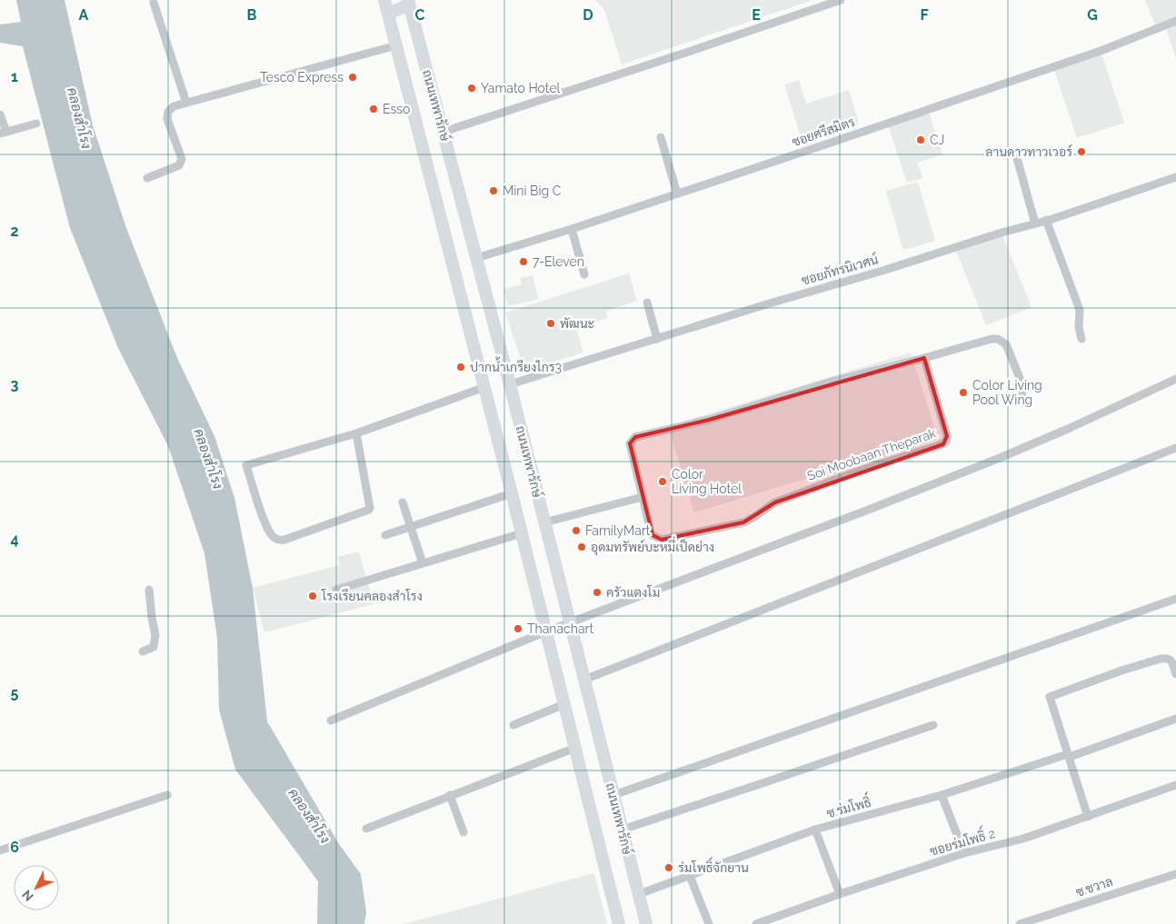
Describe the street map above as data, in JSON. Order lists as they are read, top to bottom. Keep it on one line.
{"streets":{"main road":["ถนนเทพารักษ์"],"street":["ซอยศรีสมิตร","ซอยภัทรนิเวศน์","Soi Moobaan Theparak","ซ.ร่มโพธิ์","ซอยร่มโพธิ์ 2","ซ.ชวาล"]},"crossings":[["ถนนเทพารักษ์","ซอยศรีสมิตร"],["ถนนเทพารักษ์","ซอยภัทรนิเวศน์"],["ถนนเทพารักษ์","ซ.ร่มโพธิ์"]],"water":["คลองสำโรง"],"places":["Tesco Express","Yamato Hotel","Esso","CJ","ลานดาวทาวเวอร์","Mini Big C","7-Eleven","พัฒนะ","ปากน้ำเกรียงไกร3","Color Living Pool Wing","Color Living Hotel","FamilyMart","อุดมทรัพย์บะหมี่เป็ดย่าง","ครัวแตงโม","โรงเรียนคลองสำโรง","Thanachart","ร่มโพธิ์จักยาน"],"north":"bottom left","grid":{"columns":["A","B","C","D","E","F","G"],"rows":["1","2","3","4","5","6"]}}
